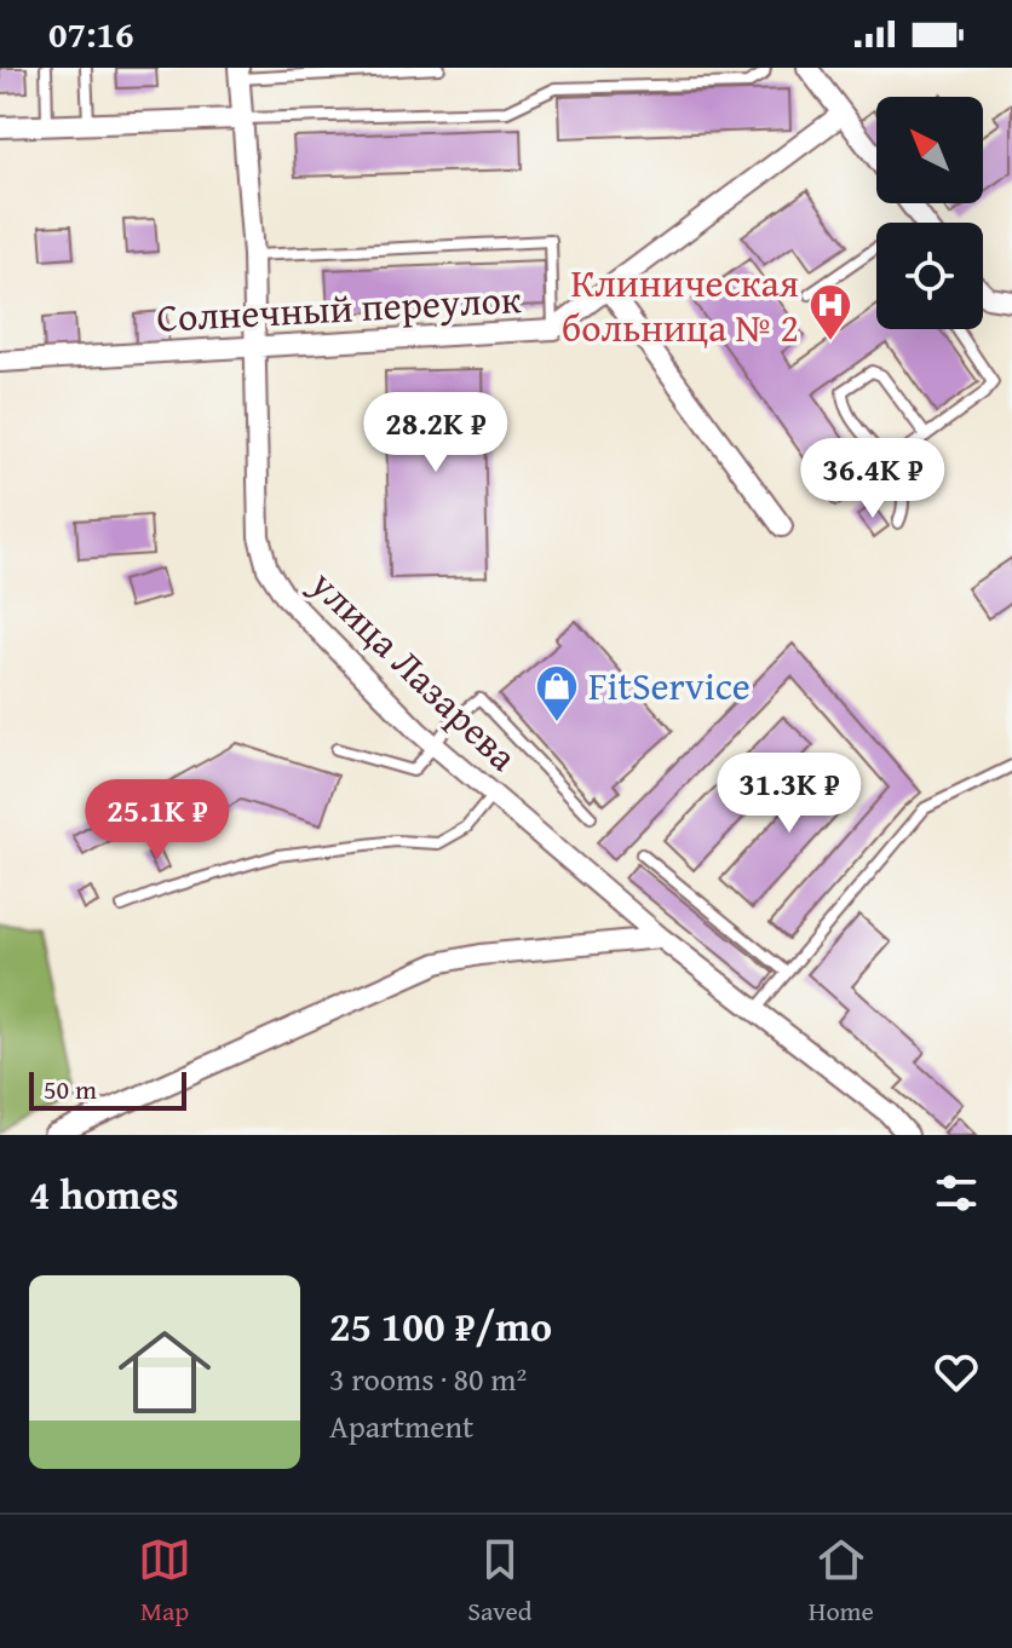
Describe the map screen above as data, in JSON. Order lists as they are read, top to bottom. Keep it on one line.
{"streets":{"street":["Солнечный переулок","улица Лазарева"]},"crossings":[["Солнечный переулок","улица Лазарева"]],"places":{"hospital":["Клиническая больница № 2"],"shop":["FitService"]},"scale_bar":"50 m","north":"top left","page":{"status":"07:16","price":["28.2K ₽","36.4K ₽","31.3K ₽","25.1K ₽"],"scale":"50 m","heading":"4 homes","list":[{"name":"25 100 ₽/mo","note":"3 rooms · 80 m² · Apartment"}],"tabs":["Map","Saved","Home"]}}
